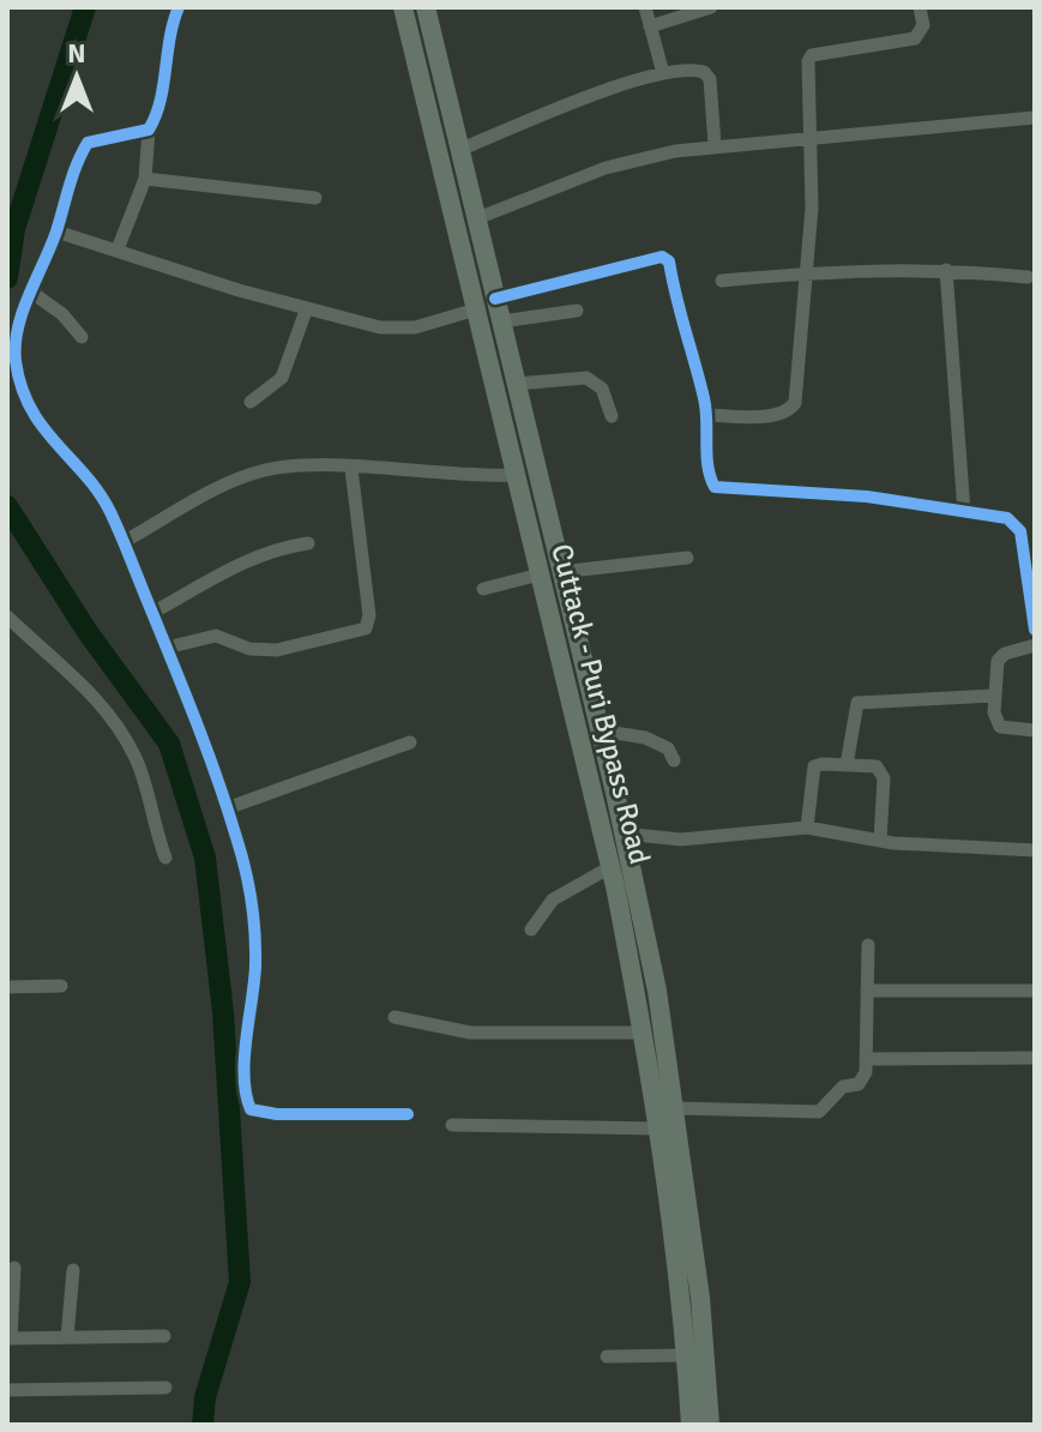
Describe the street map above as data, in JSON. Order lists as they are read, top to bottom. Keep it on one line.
{"streets":{"highway":["Cuttack - Puri Bypass Road"]},"north":"top"}
